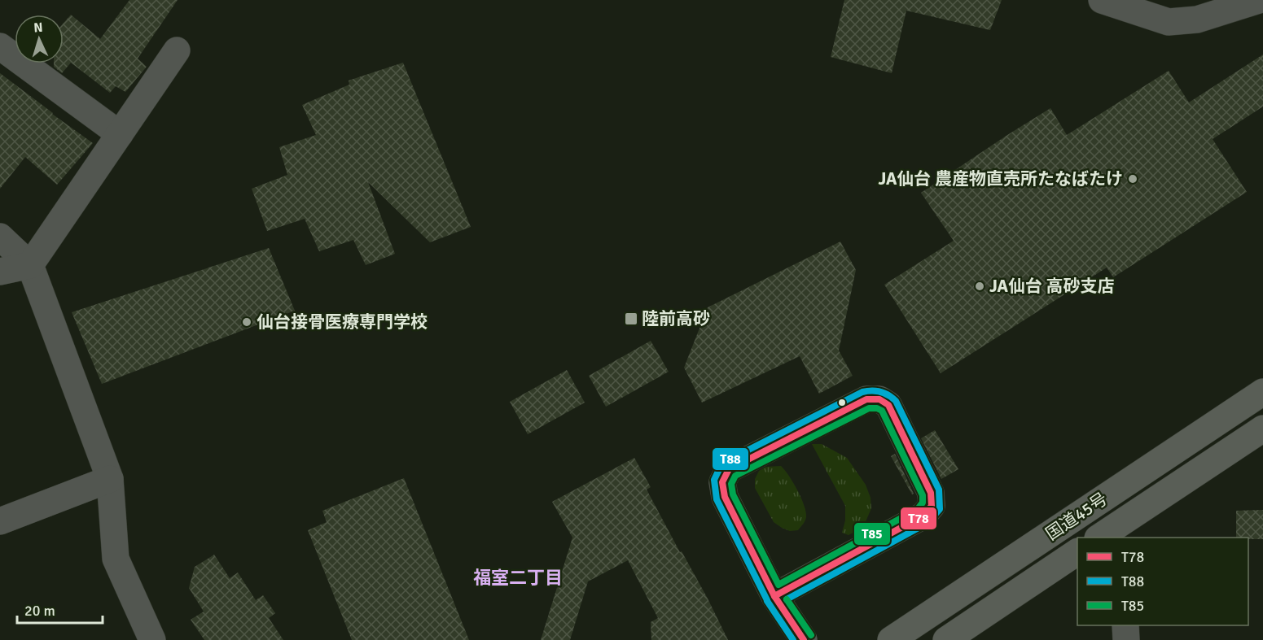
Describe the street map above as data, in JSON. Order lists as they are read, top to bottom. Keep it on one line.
{"streets":{"highway":["国道45号"]},"districts":["福室二丁目"],"places":{"other":["JA仙台 農産物直売所たなばたけ","JA仙台 高砂支店","仙台接骨医療専門学校"],"transit":["陸前高砂"]},"lines":["transit line T88","transit line T78","transit line T85"],"legend":["T78","T88","T85"],"scale_bar":"20 m","north":"top"}
